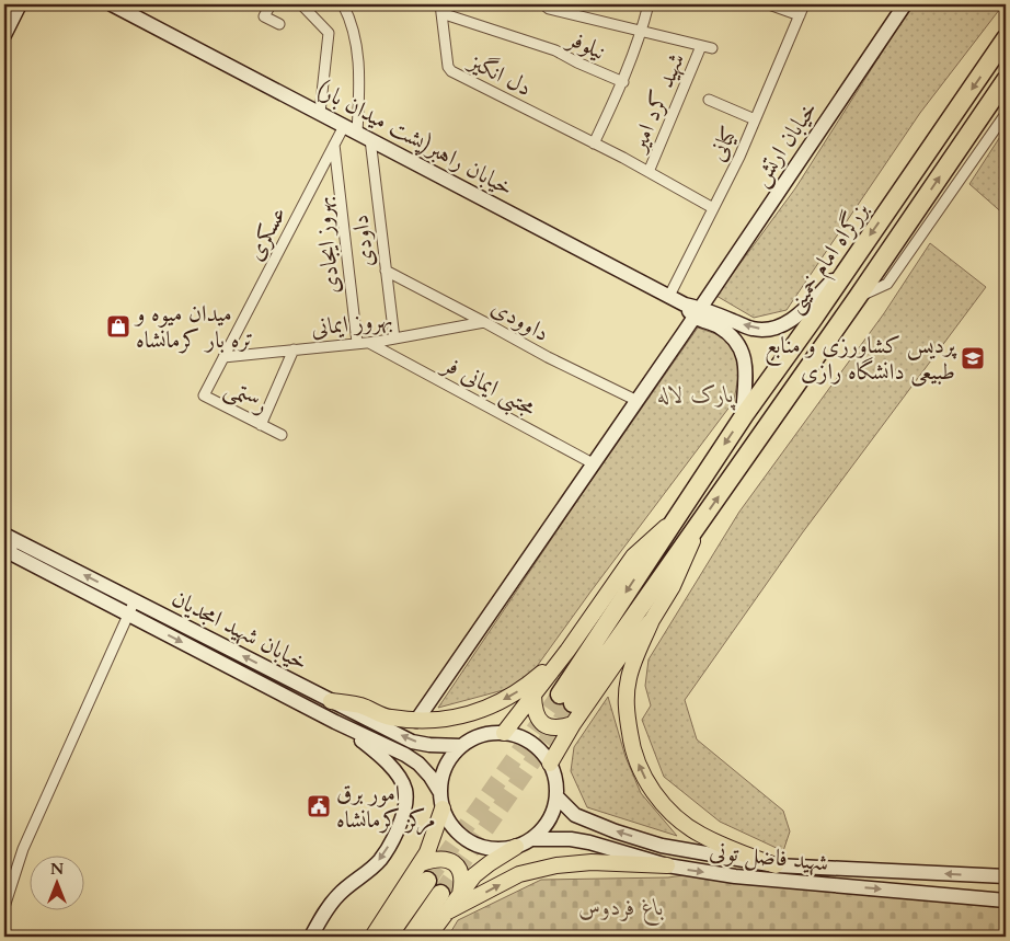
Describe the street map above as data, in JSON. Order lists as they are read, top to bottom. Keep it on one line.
{"streets":{"highway":["بزرگراه امام خمینی"],"main road":["خیابان راهبر(پشت میدان بار)","خیابان ارتش","خیابان شهید امجدیان","شهید فاضل تونی"],"street":["نیلوفر","دل انگیز","شهید کرد امیر","کیانی","عسکری","داودی","بهروز ایجادی","داوودی","بهروز ایمانی","مجتبی ایمانی فر","رستمی"]},"crossings":[["نیلوفر","دل انگیز"],["دل انگیز","شهید کرد امیر"],["دل انگیز","کیانی"],["خیابان راهبر(پشت میدان بار)","کیانی"],["خیابان راهبر(پشت میدان بار)","خیابان ارتش"],["خیابان راهبر(پشت میدان بار)","عسکری"],["خیابان راهبر(پشت میدان بار)","داودی"],["خیابان ارتش","داوودی"],["خیابان ارتش","مجتبی ایمانی فر"],["عسکری","بهروز ایجادی"],["عسکری","بهروز ایمانی"],["عسکری","رستمی"],["داودی","داوودی"],["داودی","بهروز ایمانی"],["بهروز ایجادی","بهروز ایمانی"],["داوودی","بهروز ایمانی"],["بهروز ایمانی","مجتبی ایمانی فر"],["بهروز ایمانی","رستمی"],["خیابان شهید امجدیان","شهید فاضل تونی"]],"parks":["پارک لاله","باغ فردوس"],"places":{"shop":["میدان میوه و تره بار کرمانشاه"],"school or university":["پردیس کشاورزی و منابع طبیعی دانشگاه رازی"],"public building":["امور برق مرکز کرمانشاه"]},"north":"top"}
